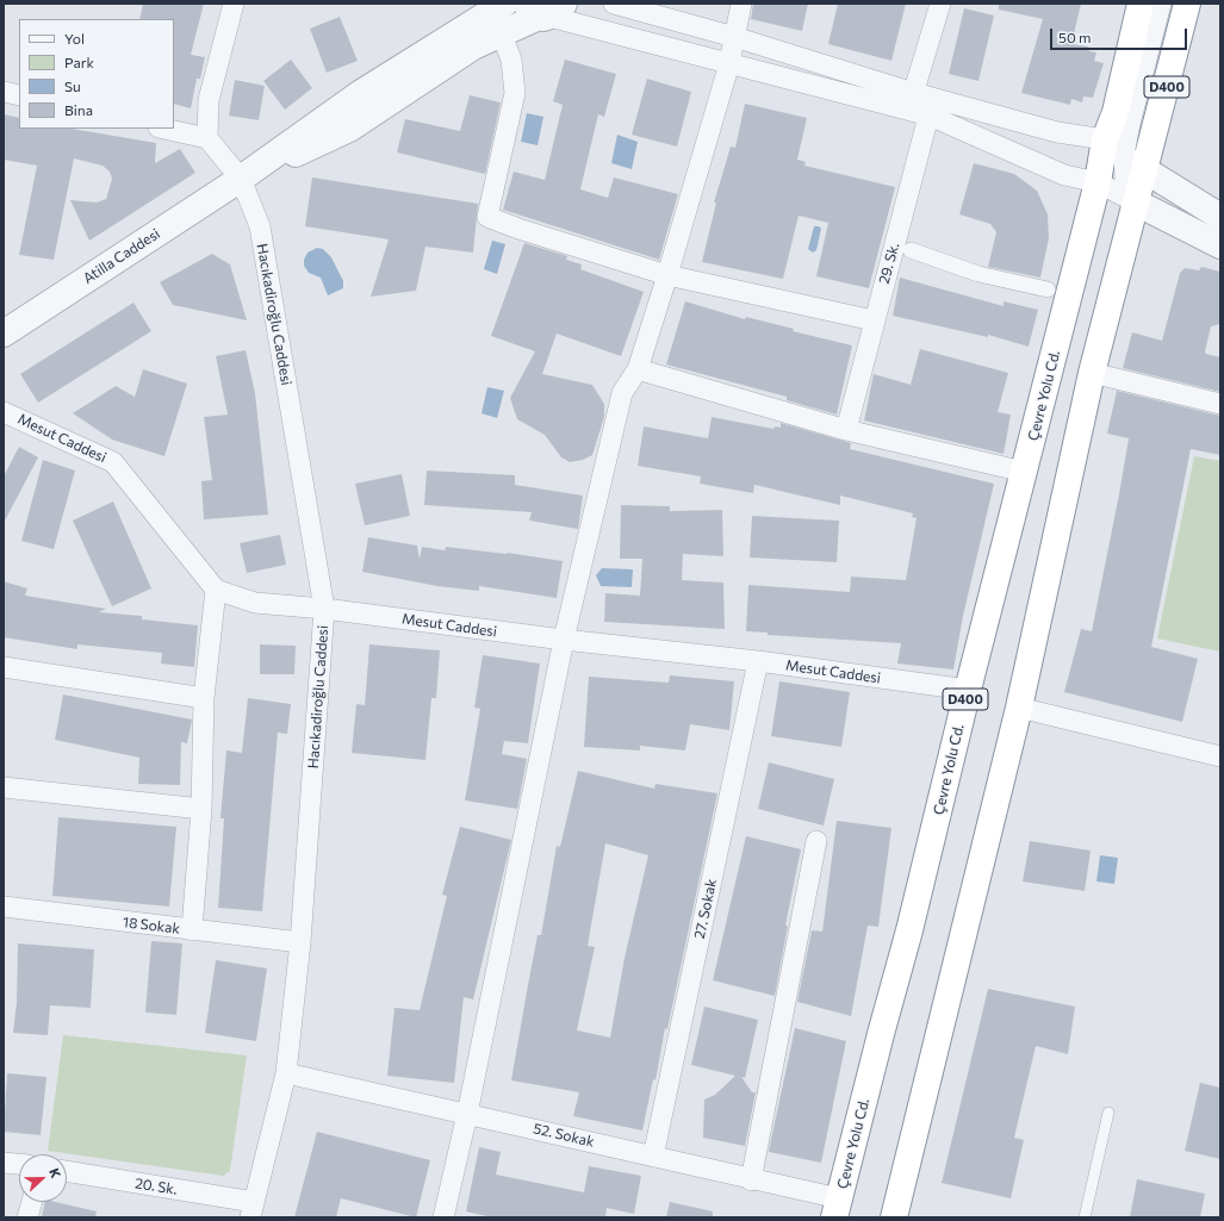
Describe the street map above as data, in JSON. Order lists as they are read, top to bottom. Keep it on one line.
{"streets":{"highway":["D400","Çevre Yolu Cd."],"street":["Atilla Caddesi","29. Sk.","Hacıkadiroğlu Caddesi","Mesut Caddesi","27. Sokak","18 Sokak","52. Sokak","20. Sk."]},"crossings":[["D400","Çevre Yolu Cd."],["Atilla Caddesi","Hacıkadiroğlu Caddesi"],["Hacıkadiroğlu Caddesi","Mesut Caddesi"],["Hacıkadiroğlu Caddesi","18 Sokak"],["Hacıkadiroğlu Caddesi","52. Sokak"],["Hacıkadiroğlu Caddesi","20. Sk."],["Çevre Yolu Cd.","Mesut Caddesi"],["Çevre Yolu Cd.","52. Sokak"],["Mesut Caddesi","27. Sokak"],["27. Sokak","52. Sokak"]],"legend":["Yol","Park","Su","Bina"],"scale_bar":"50 m","north":"right"}
